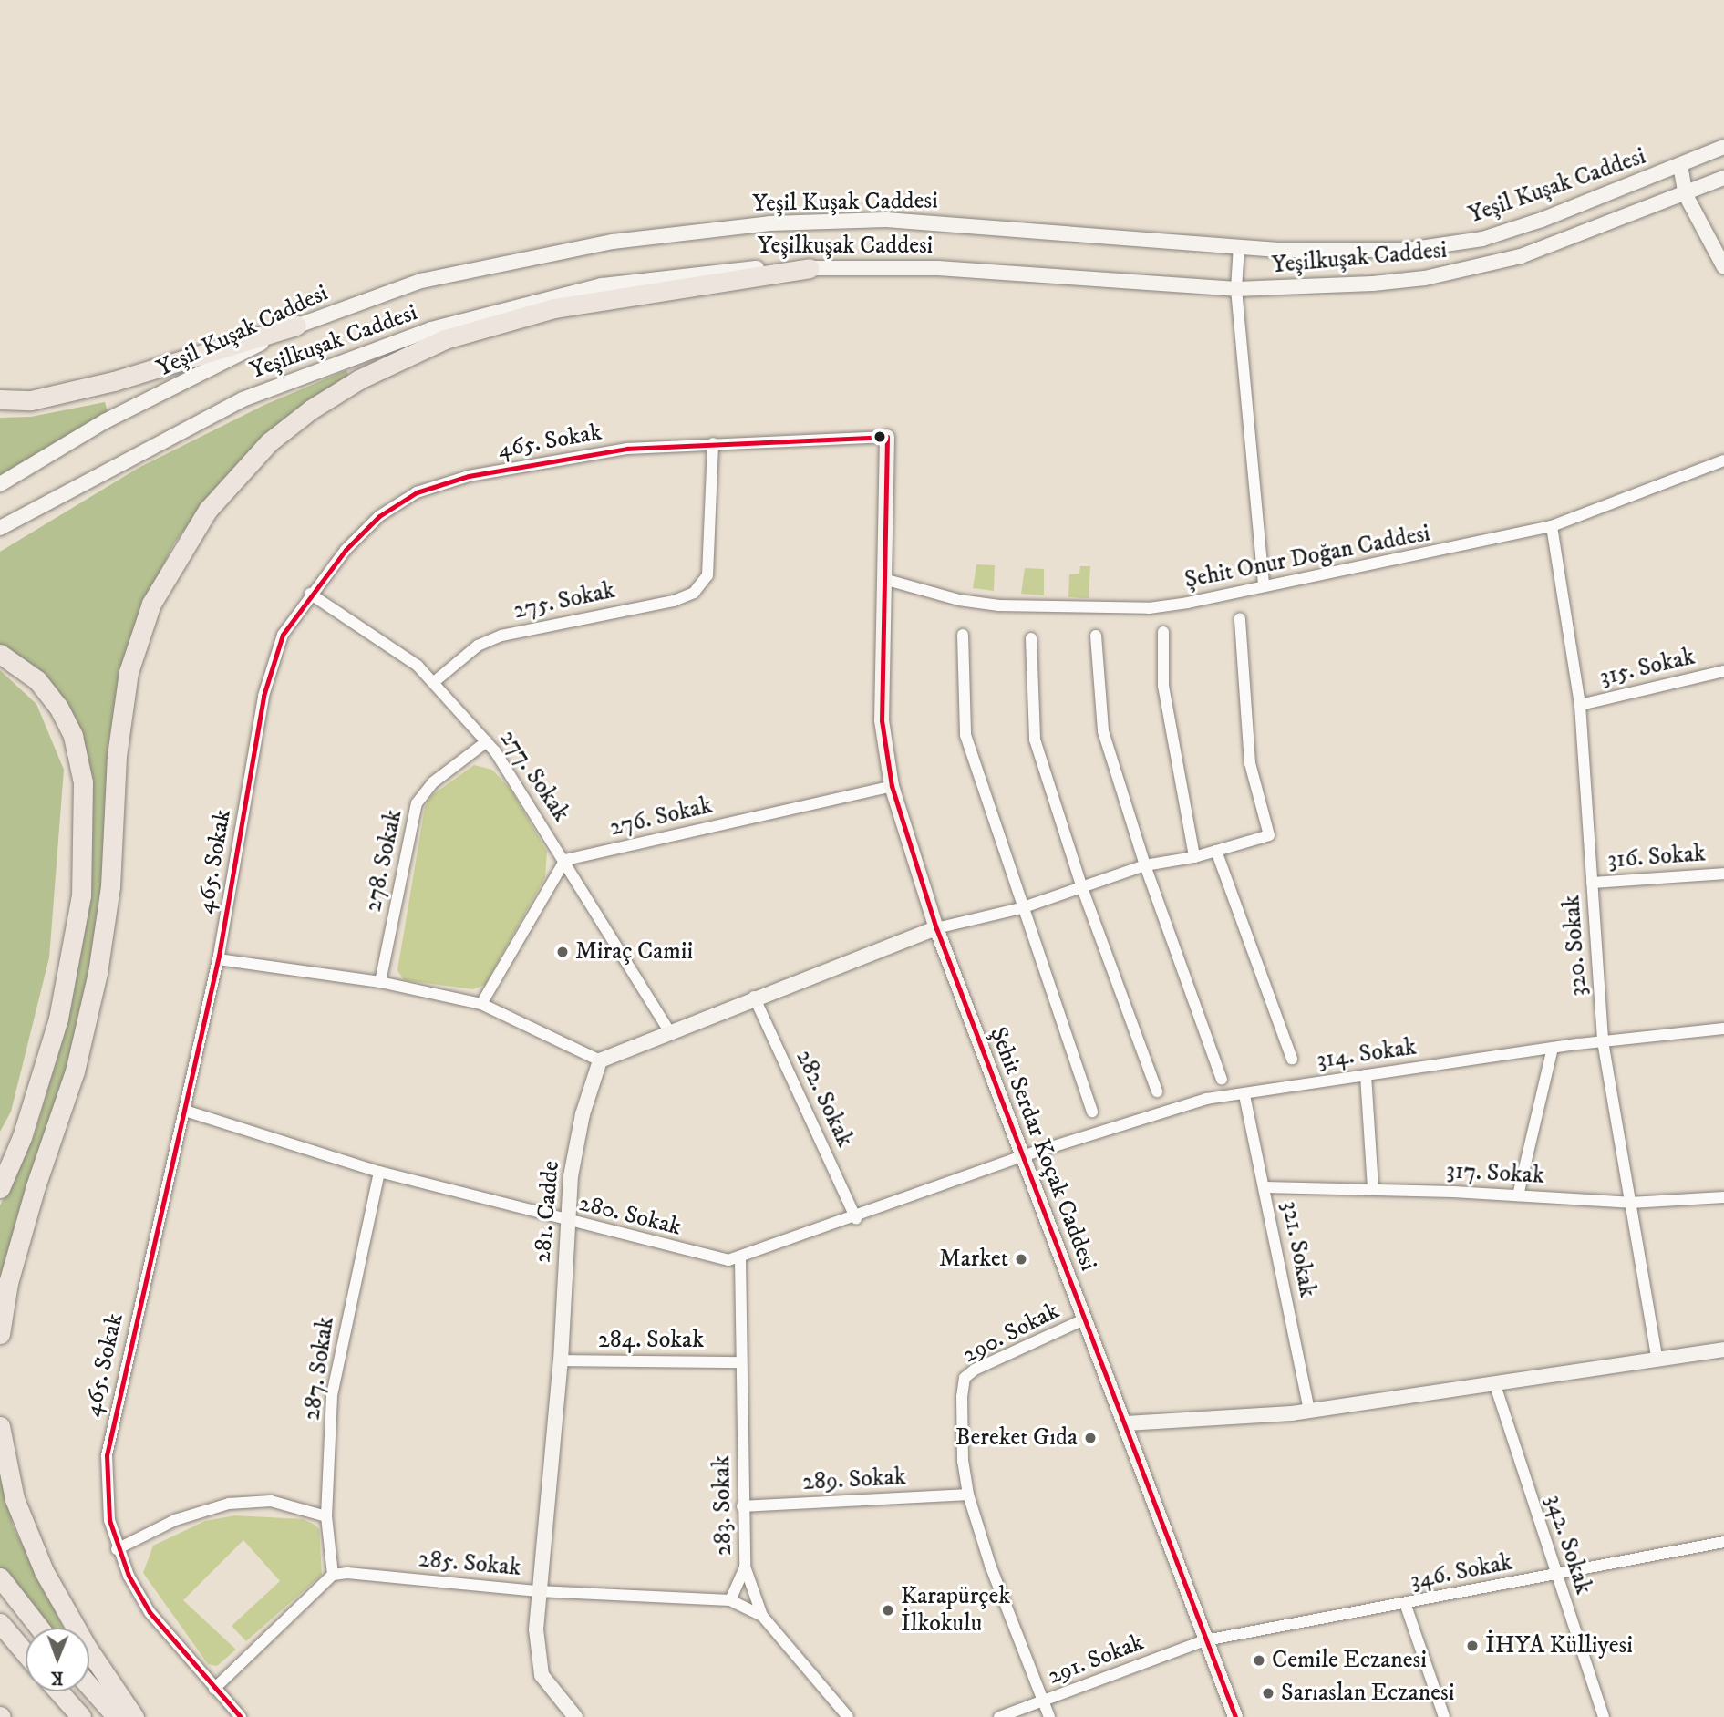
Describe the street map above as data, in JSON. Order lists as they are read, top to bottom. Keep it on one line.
{"streets":{"main road":["Yeşil Kuşak Caddesi","Yeşilkuşak Caddesi","Şehit Serdar Koçak Caddesi","281. Cadde"],"street":["465. Sokak","Şehit Onur Doğan Caddesi","275. Sokak","315. Sokak","277. Sokak","276. Sokak","316. Sokak","278. Sokak","320. Sokak","314. Sokak","282. Sokak","317. Sokak","280. Sokak","321. Sokak","290. Sokak","284. Sokak","287. Sokak","289. Sokak","283. Sokak","342. Sokak","285. Sokak","346. Sokak","291. Sokak"]},"crossings":[["465. Sokak","275. Sokak"],["465. Sokak","277. Sokak"],["465. Sokak","Şehit Serdar Koçak Caddesi"],["465. Sokak","280. Sokak"],["Şehit Onur Doğan Caddesi","320. Sokak"],["Şehit Onur Doğan Caddesi","Şehit Serdar Koçak Caddesi"],["275. Sokak","277. Sokak"],["315. Sokak","320. Sokak"],["277. Sokak","276. Sokak"],["277. Sokak","278. Sokak"],["276. Sokak","Şehit Serdar Koçak Caddesi"],["316. Sokak","320. Sokak"],["320. Sokak","314. Sokak"],["320. Sokak","317. Sokak"],["314. Sokak","Şehit Serdar Koçak Caddesi"],["314. Sokak","280. Sokak"],["314. Sokak","321. Sokak"],["282. Sokak","280. Sokak"],["Şehit Serdar Koçak Caddesi","280. Sokak"],["Şehit Serdar Koçak Caddesi","290. Sokak"],["Şehit Serdar Koçak Caddesi","346. Sokak"],["Şehit Serdar Koçak Caddesi","291. Sokak"],["317. Sokak","321. Sokak"],["281. Cadde","280. Sokak"],["281. Cadde","284. Sokak"],["281. Cadde","285. Sokak"],["280. Sokak","287. Sokak"],["280. Sokak","283. Sokak"],["290. Sokak","289. Sokak"],["290. Sokak","291. Sokak"],["284. Sokak","283. Sokak"],["287. Sokak","285. Sokak"],["289. Sokak","283. Sokak"],["283. Sokak","285. Sokak"],["342. Sokak","346. Sokak"],["346. Sokak","291. Sokak"]],"places":["Miraç Camii","Market","Bereket Gıda","Karapürçek İlkokulu","İHYA Külliyesi","Cemile Eczanesi","Sarıaslan Eczanesi"],"north":"bottom"}
